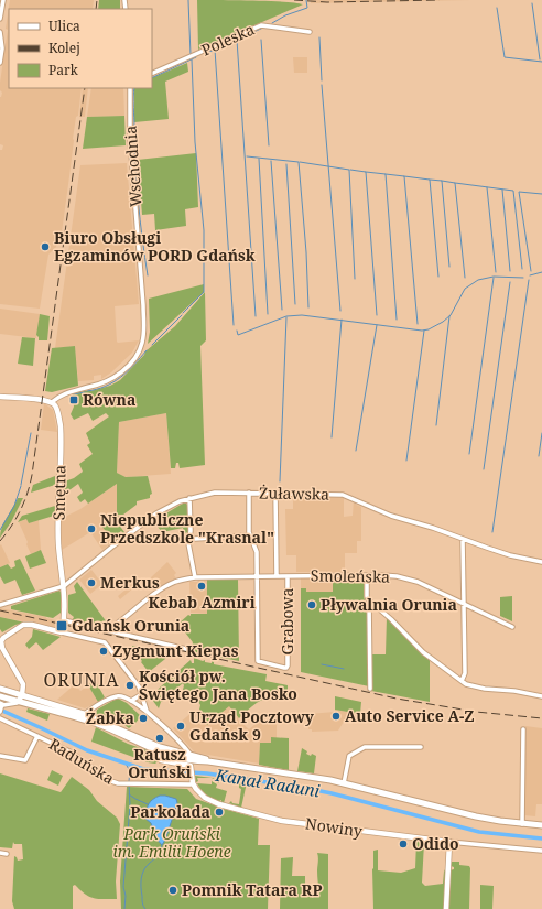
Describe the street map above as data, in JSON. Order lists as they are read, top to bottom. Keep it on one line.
{"streets":{"street":["Poleska","Wschodnia","Smętna","Żuławska","Smoleńska","Grabowa","Raduńska","Nowiny"]},"crossings":[["Wschodnia","Smętna"],["Smętna","Żuławska"],["Żuławska","Grabowa"],["Smoleńska","Grabowa"],["Raduńska","Nowiny"]],"districts":["ORUNIA"],"water":["Kanał Raduni"],"parks":["Park Oruński im. Emilii Hoene"],"places":{"other":["Biuro Obsługi Egzaminów PORD Gdańsk","Niepubliczne Przedszkole \"Krasnal\"","Merkus","Kebab Azmiri","Pływalnia Orunia","Zygmunt Kiepas","Kościół pw. Świętego Jana Bosko","Auto Service A-Z","Żabka","Urząd Pocztowy Gdańsk 9","Ratusz Oruński","Parkolada","Odido","Pomnik Tatara RP"],"transit":["Równa","Gdańsk Orunia"]},"legend":["Ulica","Kolej","Park"]}
